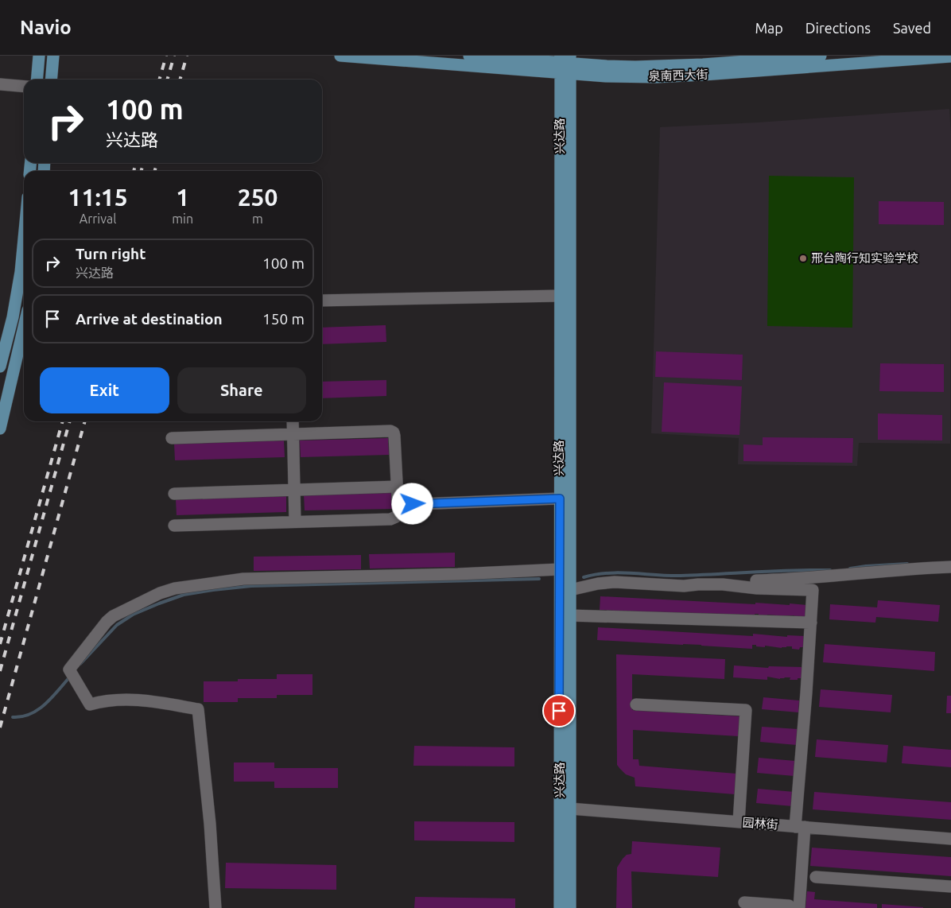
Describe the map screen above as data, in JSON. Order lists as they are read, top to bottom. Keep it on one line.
{"streets":{"main road":["泉南西大街","兴达路"],"street":["园林街"]},"crossings":[["泉南西大街","兴达路"],["兴达路","园林街"]],"places":["邢台陶行知实验学校"],"page":{"header":"Navio","nav":["Map","Directions","Saved"],"turn":["100 m","兴达路"],"eta":["11:15","Arrival","1","min","250","m"],"list":[{"name":"Turn right","note":"兴达路","value":"100 m"},{"name":"Arrive at destination","value":"150 m"}],"buttons":["Exit","Share"]}}
